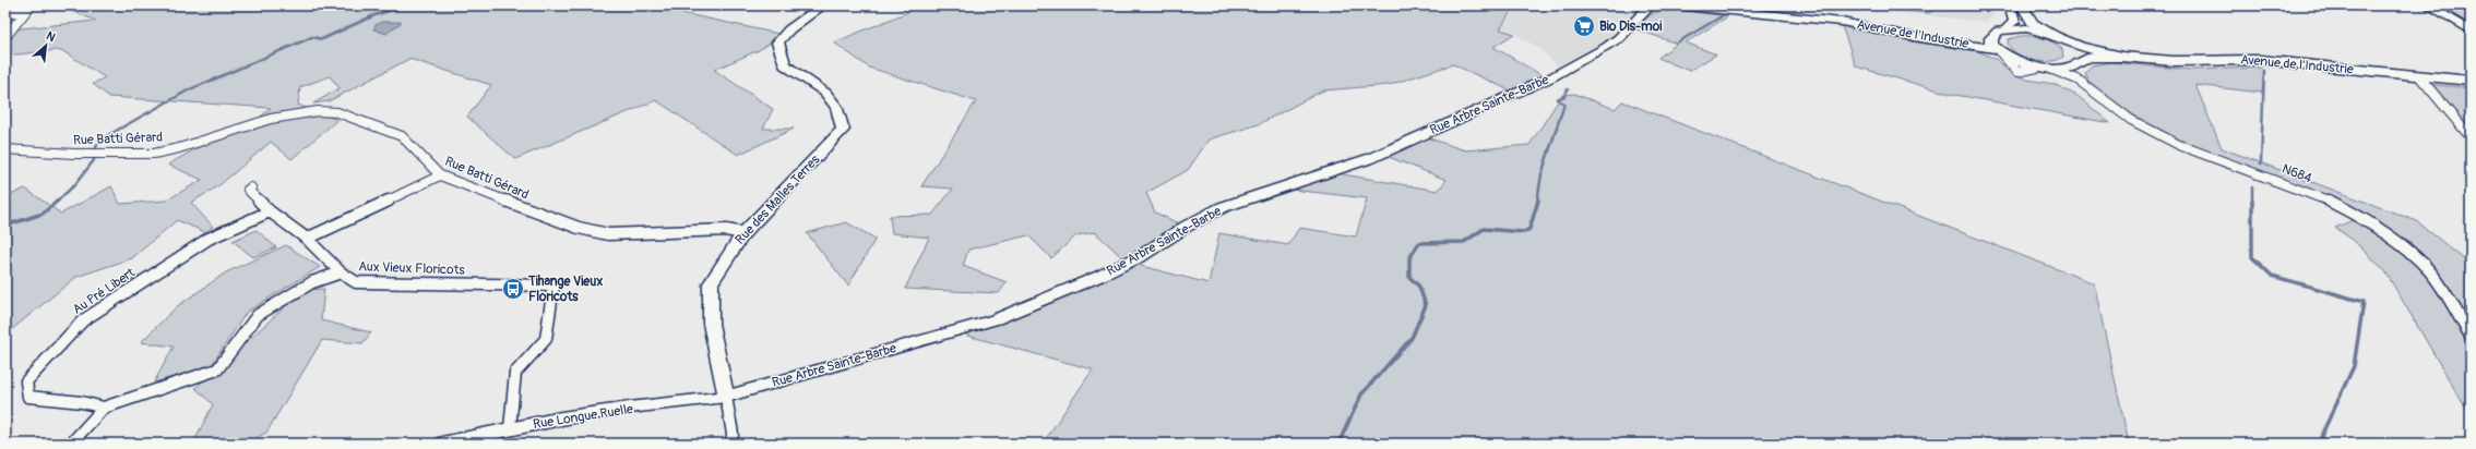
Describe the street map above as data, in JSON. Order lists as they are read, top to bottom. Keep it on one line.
{"streets":{"main road":["Avenue de l'Industrie"],"street":["Rue Arbre Sainte-Barbe","Rue Batti Gérard","N684","Rue des Malles Terres","Aux Vieux Floricots","Au Pré Libert","Rue Longue Ruelle"]},"crossings":[["Rue Arbre Sainte-Barbe","Rue des Malles Terres"],["Rue Arbre Sainte-Barbe","Rue Longue Ruelle"],["Rue Batti Gérard","Rue des Malles Terres"],["Rue des Malles Terres","Rue Longue Ruelle"],["Aux Vieux Floricots","Au Pré Libert"],["Aux Vieux Floricots","Rue Longue Ruelle"]],"places":{"supermarket":["Bio Dis-moi"],"bus stop":["Tihange Vieux Floricots"]},"north":"top right"}
